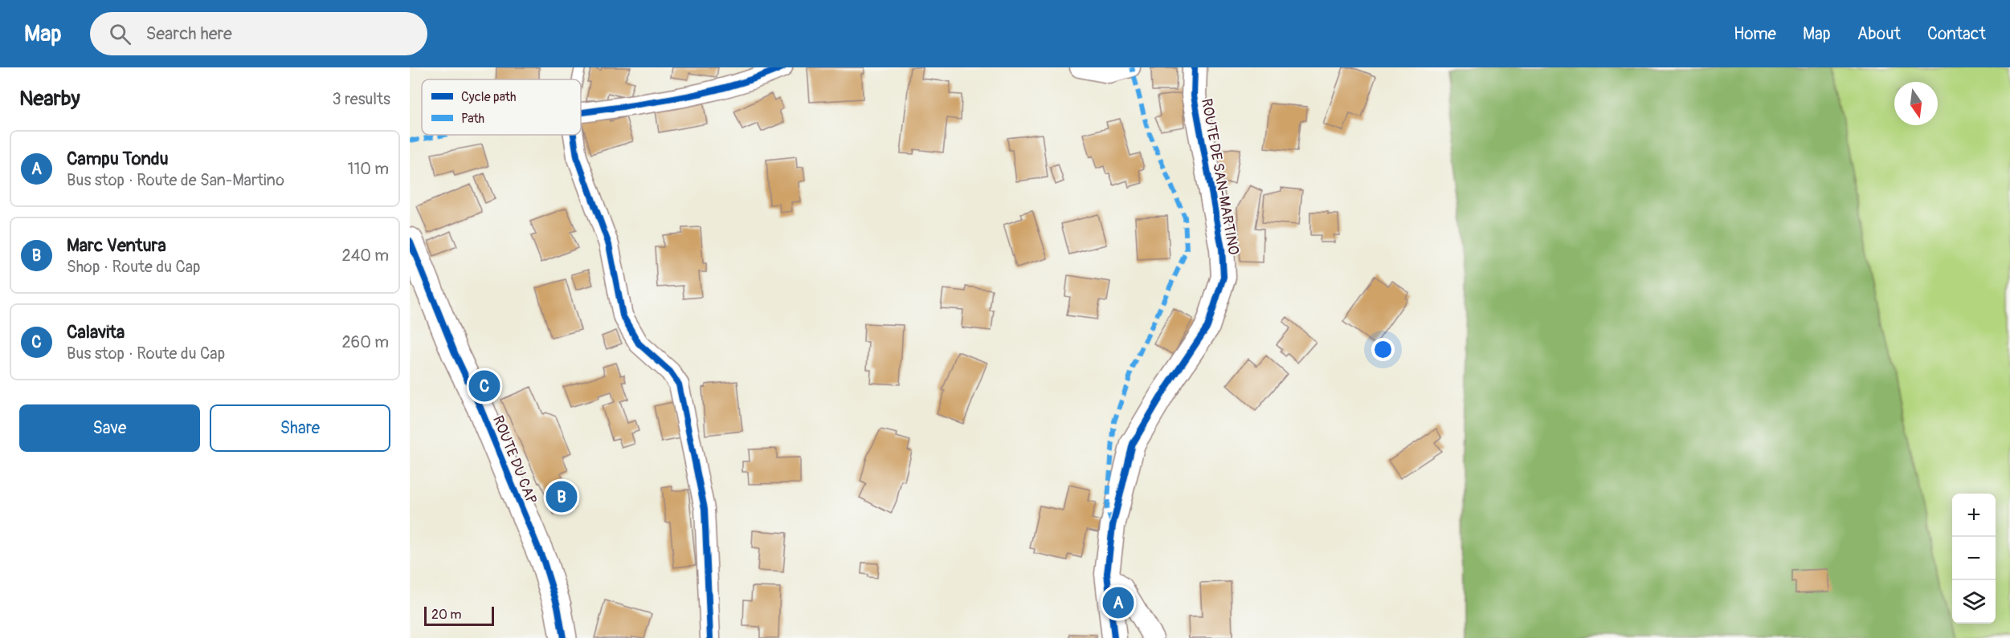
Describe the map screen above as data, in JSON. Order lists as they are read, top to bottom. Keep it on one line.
{"streets":{"main road":["ROUTE DU CAP"],"street":["ROUTE DE SAN-MARTINO"]},"legend":["Cycle path","Path"],"scale_bar":"20 m","north":"bottom","page":{"header":"Map","search":"Search here","nav":["Home","Map","About","Contact"],"heading":["Nearby","3 results"],"list":[{"mark":"A","name":"Campu Tondu","note":"Bus stop · Route de San-Martino","value":"110 m"},{"mark":"B","name":"Marc Ventura","note":"Shop · Route du Cap","value":"240 m"},{"mark":"C","name":"Calavita","note":"Bus stop · Route du Cap","value":"260 m"}],"pins":["C","B","A"],"buttons":["Save","Share"],"map_buttons":["+","−"],"scale":"20 m"}}
